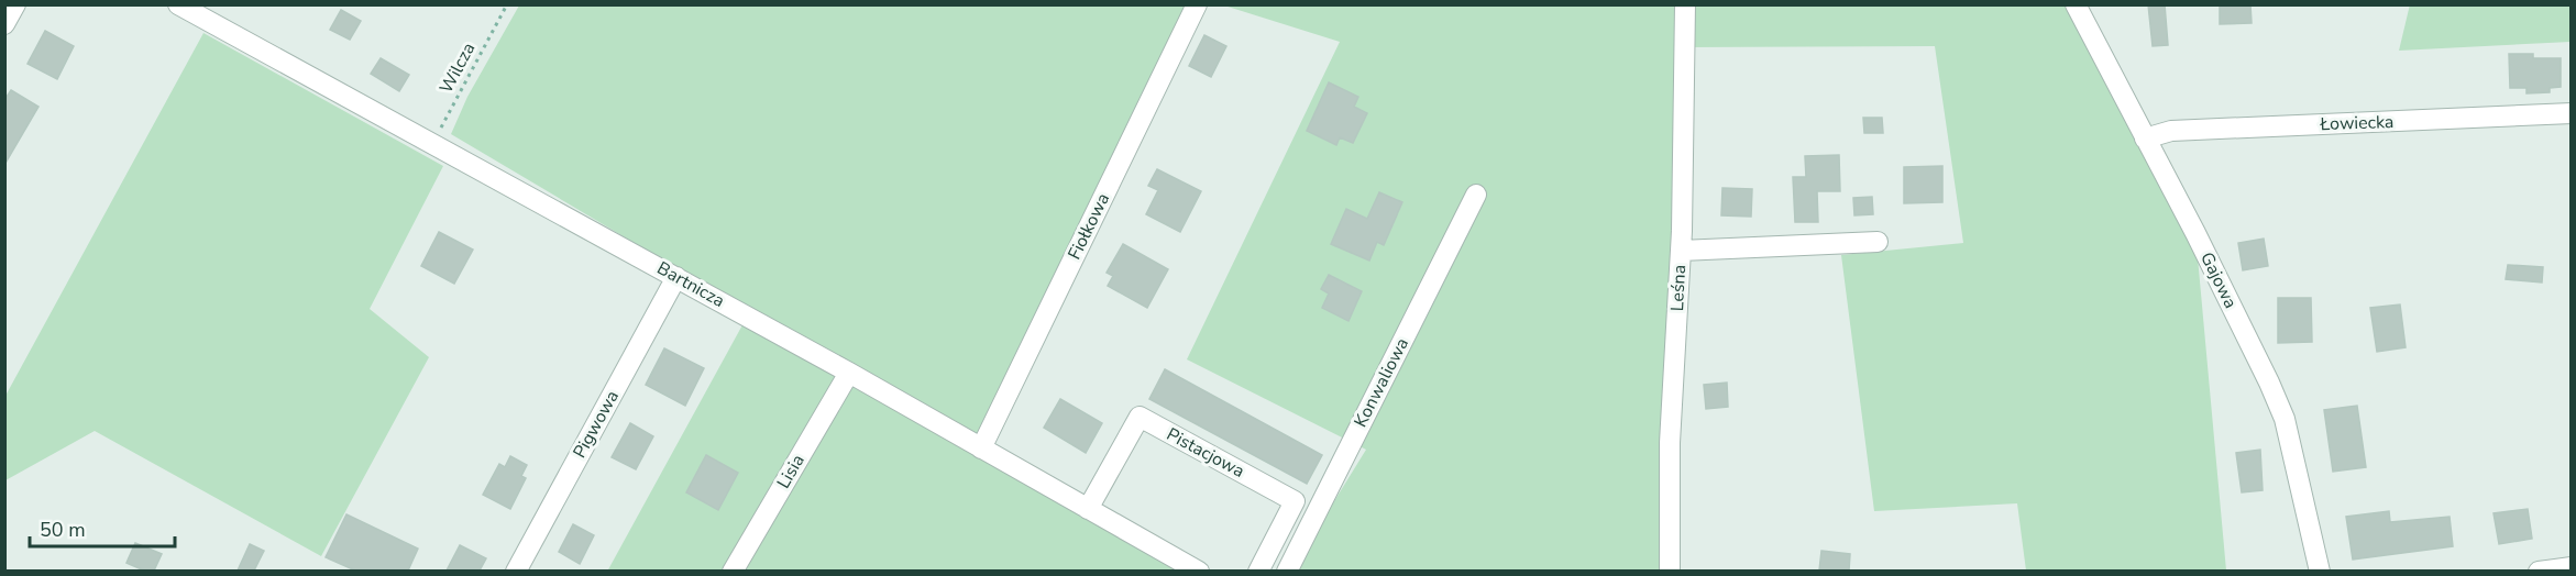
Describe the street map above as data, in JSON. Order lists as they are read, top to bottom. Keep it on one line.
{"streets":{"street":["Łowiecka","Fiołkowa","Gajowa","Bartnicza","Leśna","Konwaliowa","Pigwowa","Pistacjowa","Lisia"],"path":["Wilcza"]},"crossings":[["Wilcza","Bartnicza"],["Łowiecka","Gajowa"],["Fiołkowa","Bartnicza"],["Bartnicza","Pigwowa"],["Bartnicza","Pistacjowa"],["Bartnicza","Lisia"]],"scale_bar":"50 m"}
